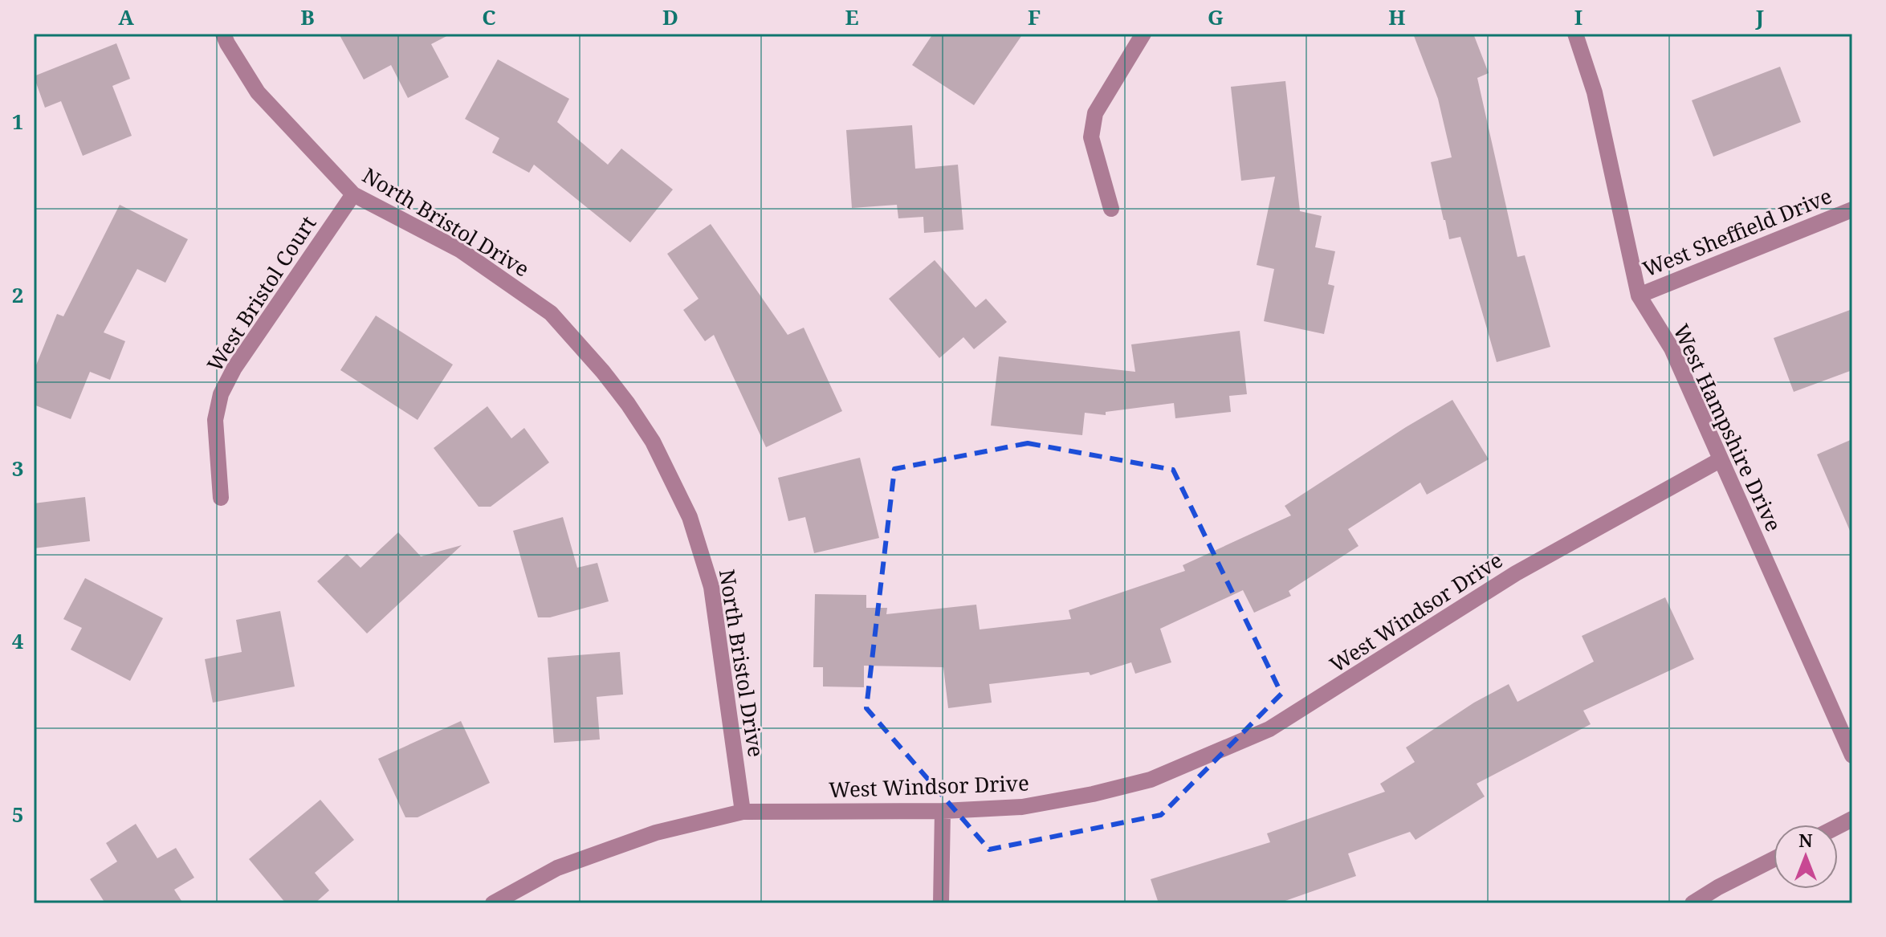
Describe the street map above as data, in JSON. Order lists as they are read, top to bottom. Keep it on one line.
{"streets":{"street":["North Bristol Drive","West Sheffield Drive","West Bristol Court","West Hampshire Drive","West Windsor Drive"]},"crossings":[["North Bristol Drive","West Bristol Court"],["North Bristol Drive","West Windsor Drive"],["West Sheffield Drive","West Hampshire Drive"],["West Hampshire Drive","West Windsor Drive"]],"north":"top","grid":{"columns":["A","B","C","D","E","F","G","H","I","J"],"rows":["1","2","3","4","5"]}}
